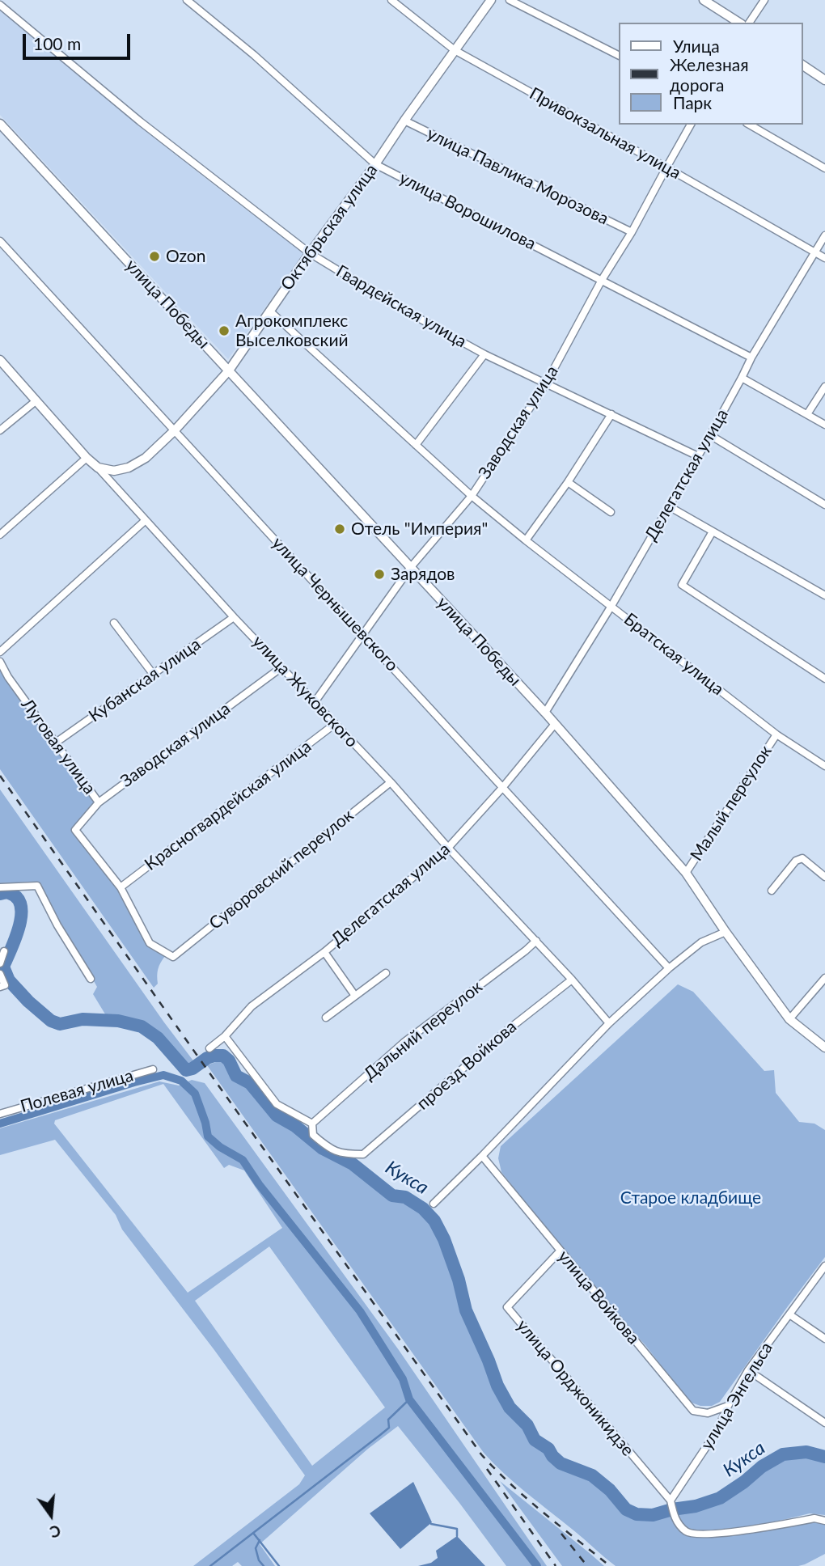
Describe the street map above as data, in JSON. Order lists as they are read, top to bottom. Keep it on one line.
{"streets":{"street":["Привокзальная улица","улица Павлика Морозова","улица Ворошилова","Октябрьская улица","улица Победы","Гвардейская улица","Заводская улица","Делегатская улица","улица Чернышевского","Братская улица","Кубанская улица","улица Жуковского","Луговая улица","Малый переулок","Красногвардейская улица","Суворовский переулок","Дальний переулок","проезд Войкова","Полевая улица","улица Войкова","улица Орджоникидзе","улица Энгельса"]},"crossings":[["Привокзальная улица","Октябрьская улица"],["Привокзальная улица","Заводская улица"],["Привокзальная улица","Делегатская улица"],["улица Павлика Морозова","Октябрьская улица"],["улица Павлика Морозова","Заводская улица"],["улица Ворошилова","Октябрьская улица"],["улица Ворошилова","Заводская улица"],["улица Ворошилова","Делегатская улица"],["Октябрьская улица","улица Победы"],["Октябрьская улица","Гвардейская улица"],["Октябрьская улица","улица Чернышевского"],["Октябрьская улица","Братская улица"],["Октябрьская улица","улица Жуковского"],["улица Победы","Заводская улица"],["улица Победы","Делегатская улица"],["улица Победы","Малый переулок"],["Гвардейская улица","Заводская улица"],["Гвардейская улица","Делегатская улица"],["Заводская улица","улица Чернышевского"],["Заводская улица","Братская улица"],["Заводская улица","улица Жуковского"],["Заводская улица","Луговая улица"],["Заводская улица","Красногвардейская улица"],["Заводская улица","Суворовский переулок"],["Делегатская улица","улица Чернышевского"],["Делегатская улица","Братская улица"],["Делегатская улица","улица Жуковского"],["Братская улица","Малый переулок"],["Кубанская улица","улица Жуковского"],["Кубанская улица","Луговая улица"],["улица Жуковского","Красногвардейская улица"],["улица Жуковского","Суворовский переулок"],["улица Жуковского","Дальний переулок"],["улица Жуковского","проезд Войкова"],["Красногвардейская улица","Суворовский переулок"],["Дальний переулок","проезд Войкова"],["улица Войкова","улица Орджоникидзе"],["улица Войкова","улица Энгельса"],["улица Орджоникидзе","улица Энгельса"]],"water":["Кукса"],"parks":["Старое кладбище"],"places":["Ozon","Агрокомплекс Выселковский","Отель \"Империя\"","Зарядов"],"legend":["Улица","Железная дорога","Парк"],"scale_bar":"100 m","north":"bottom"}
